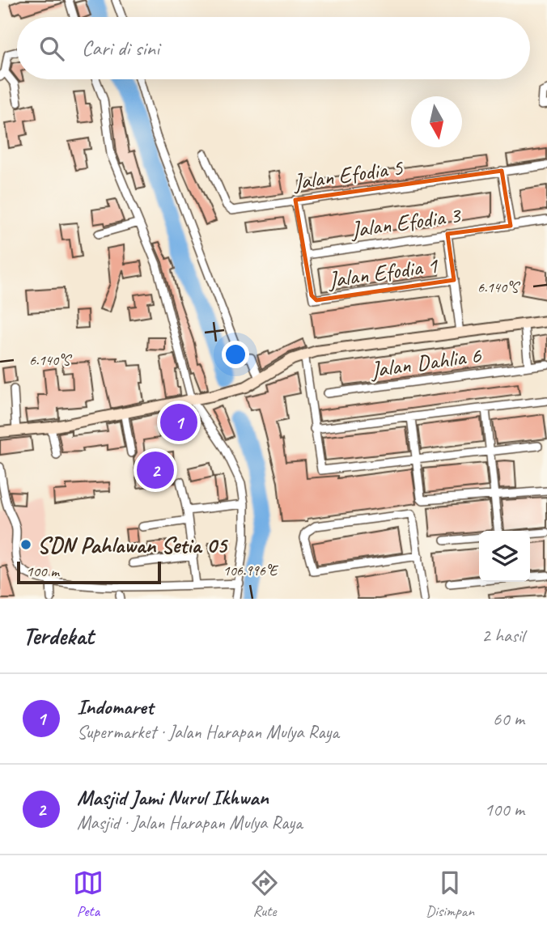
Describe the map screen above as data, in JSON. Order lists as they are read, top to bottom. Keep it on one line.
{"streets":{"street":["Jalan Efodia 5","Jalan Efodia 3","Jalan Efodia 1","Jalan Dahlia 6"]},"crossings":[["Jalan Efodia 3","Jalan Efodia 1"]],"places":["SDN Pahlawan Setia 05"],"scale_bar":"100 m","north":"bottom","page":{"search":"Cari di sini","pins":["1","2"],"scale":"100 m","heading":["Terdekat","2 hasil"],"list":[{"mark":"1","name":"Indomaret","note":"Supermarket · Jalan Harapan Mulya Raya","value":"60 m"},{"mark":"2","name":"Masjid Jami Nurul Ikhwan","note":"Masjid · Jalan Harapan Mulya Raya","value":"100 m"}],"nav":["Peta","Rute","Disimpan"]},"coordinates":["6.140°S","106.996°E"]}
